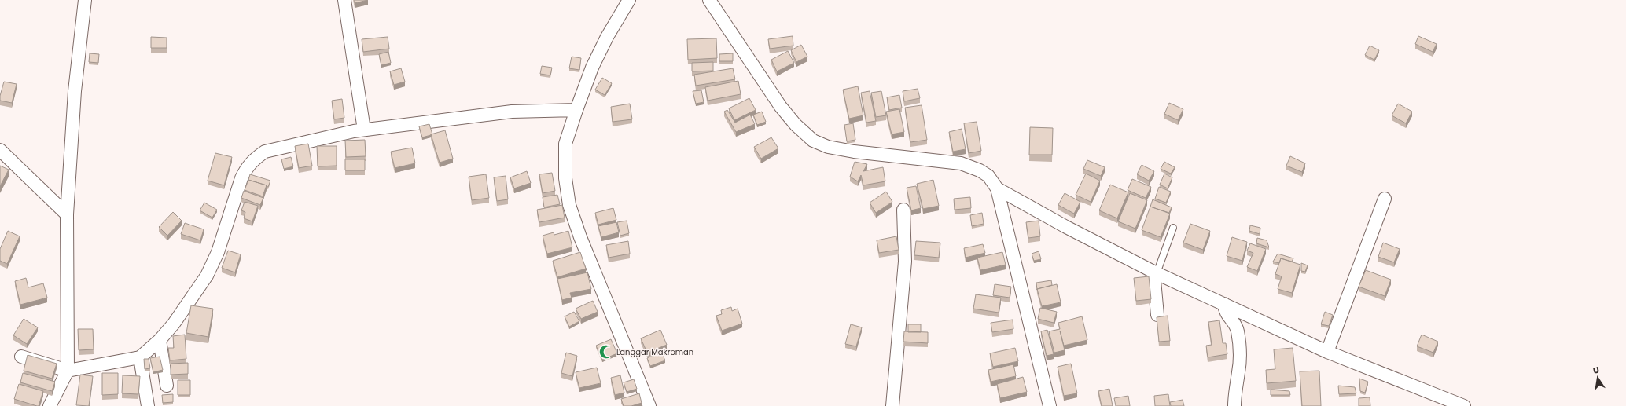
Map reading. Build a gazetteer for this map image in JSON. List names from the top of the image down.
{
  "places": {
    "mosque": ["Langgar Makroman"]
  },
  "north": "top"
}
